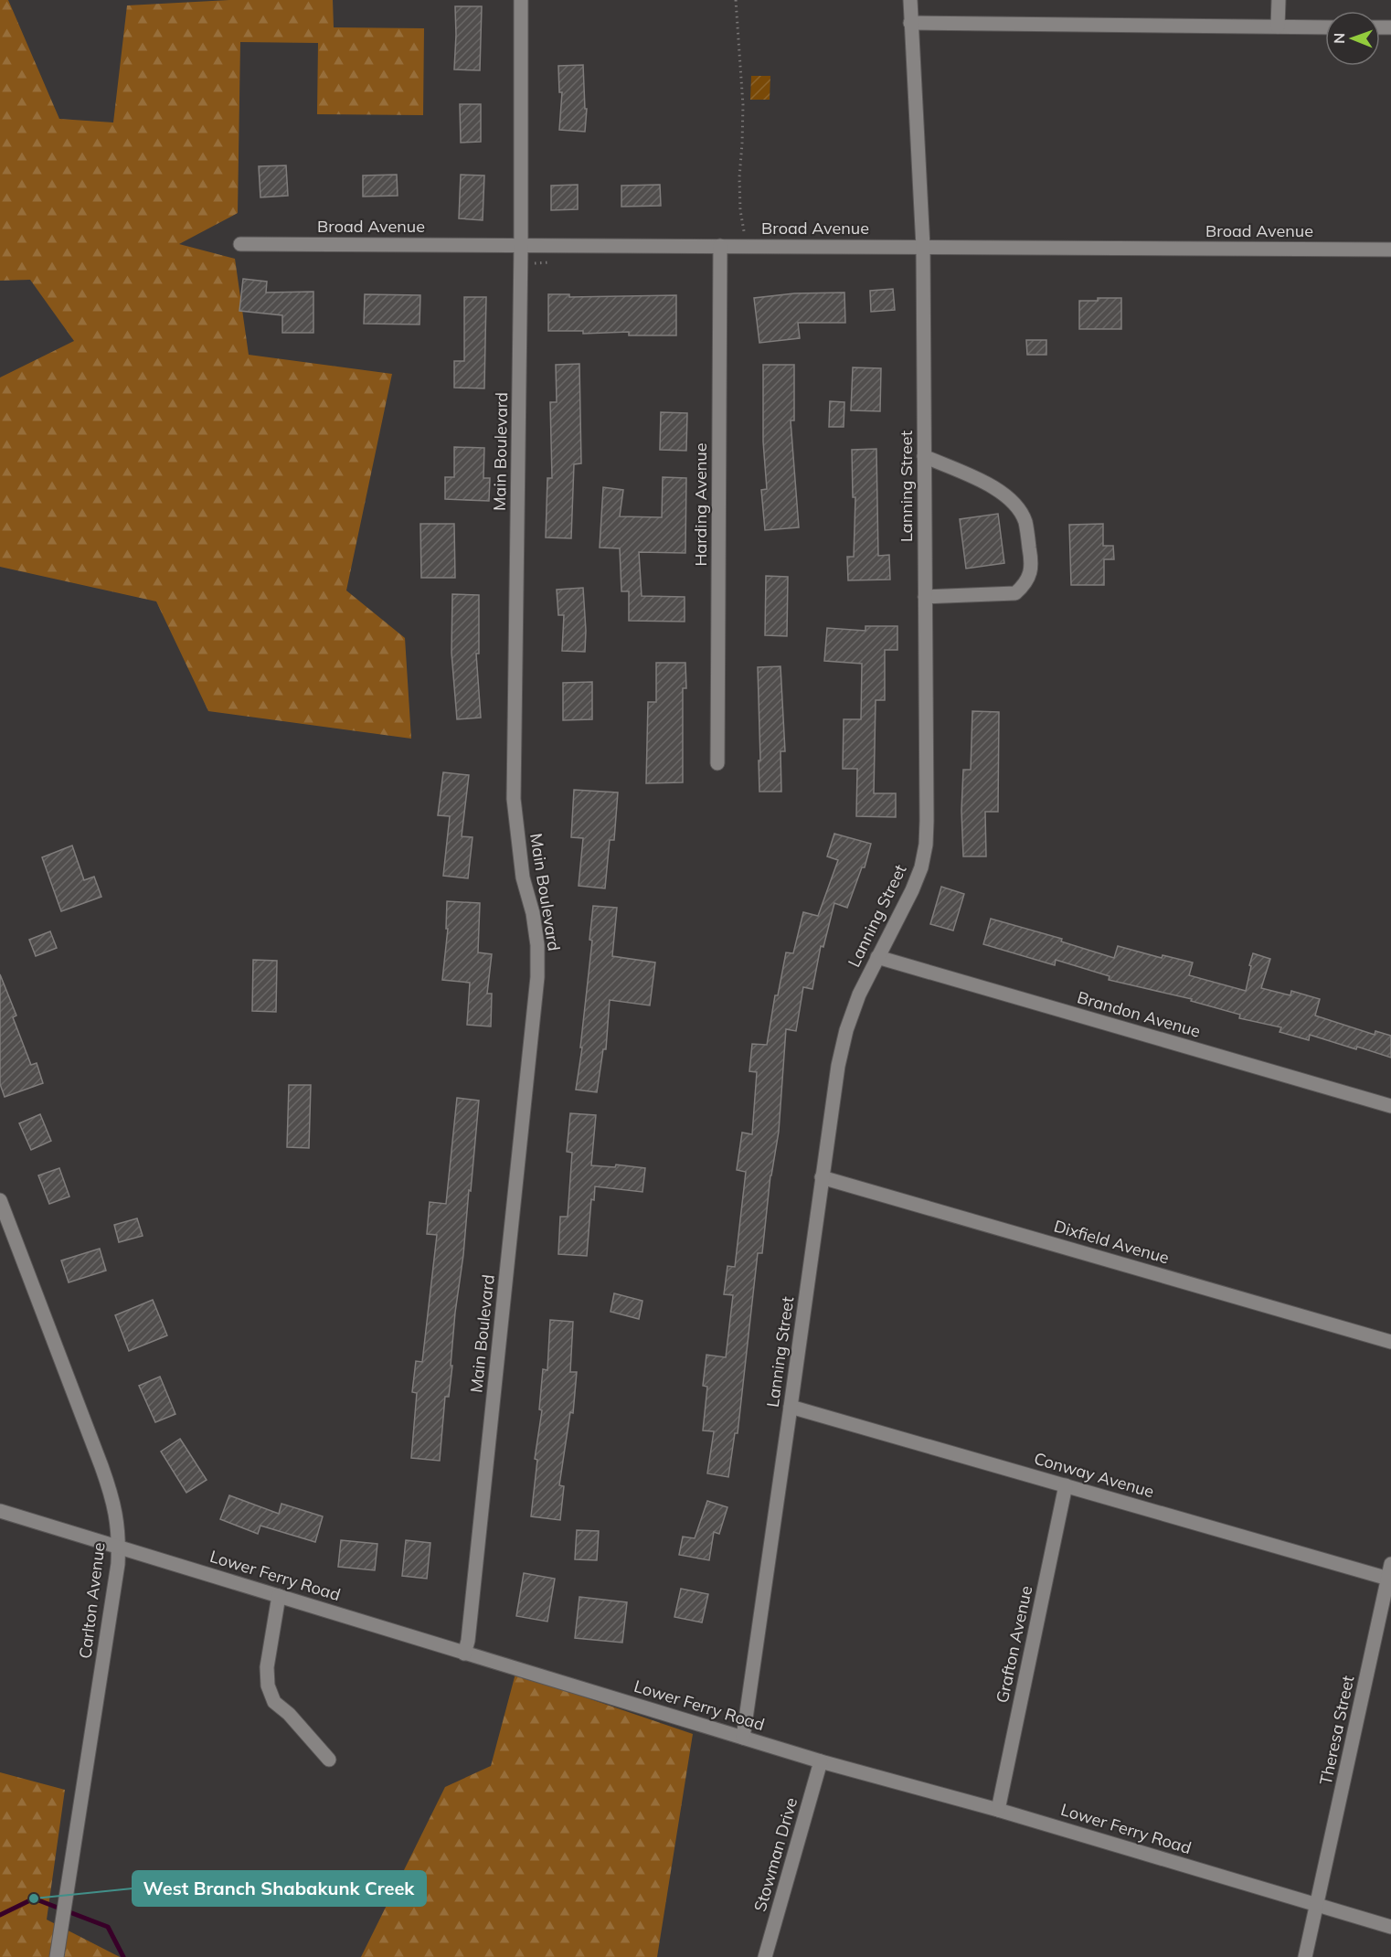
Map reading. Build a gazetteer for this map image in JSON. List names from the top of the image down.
{
  "streets": {
    "street": [
      "Broad Avenue",
      "Main Boulevard",
      "Lanning Street",
      "Harding Avenue",
      "Brandon Avenue",
      "Dixfield Avenue",
      "Conway Avenue",
      "Lower Ferry Road",
      "Carlton Avenue",
      "Grafton Avenue",
      "Theresa Street",
      "Stowman Drive"
    ]
  },
  "crossings": [
    ["Broad Avenue", "Main Boulevard"],
    ["Broad Avenue", "Lanning Street"],
    ["Broad Avenue", "Harding Avenue"],
    ["Main Boulevard", "Lower Ferry Road"],
    ["Lanning Street", "Brandon Avenue"],
    ["Lanning Street", "Dixfield Avenue"],
    ["Lanning Street", "Conway Avenue"],
    ["Lanning Street", "Lower Ferry Road"],
    ["Conway Avenue", "Grafton Avenue"],
    ["Conway Avenue", "Theresa Street"],
    ["Lower Ferry Road", "Carlton Avenue"],
    ["Lower Ferry Road", "Grafton Avenue"],
    ["Lower Ferry Road", "Theresa Street"],
    ["Lower Ferry Road", "Stowman Drive"]
  ],
  "places": ["West Branch Shabakunk Creek"],
  "north": "left"
}
